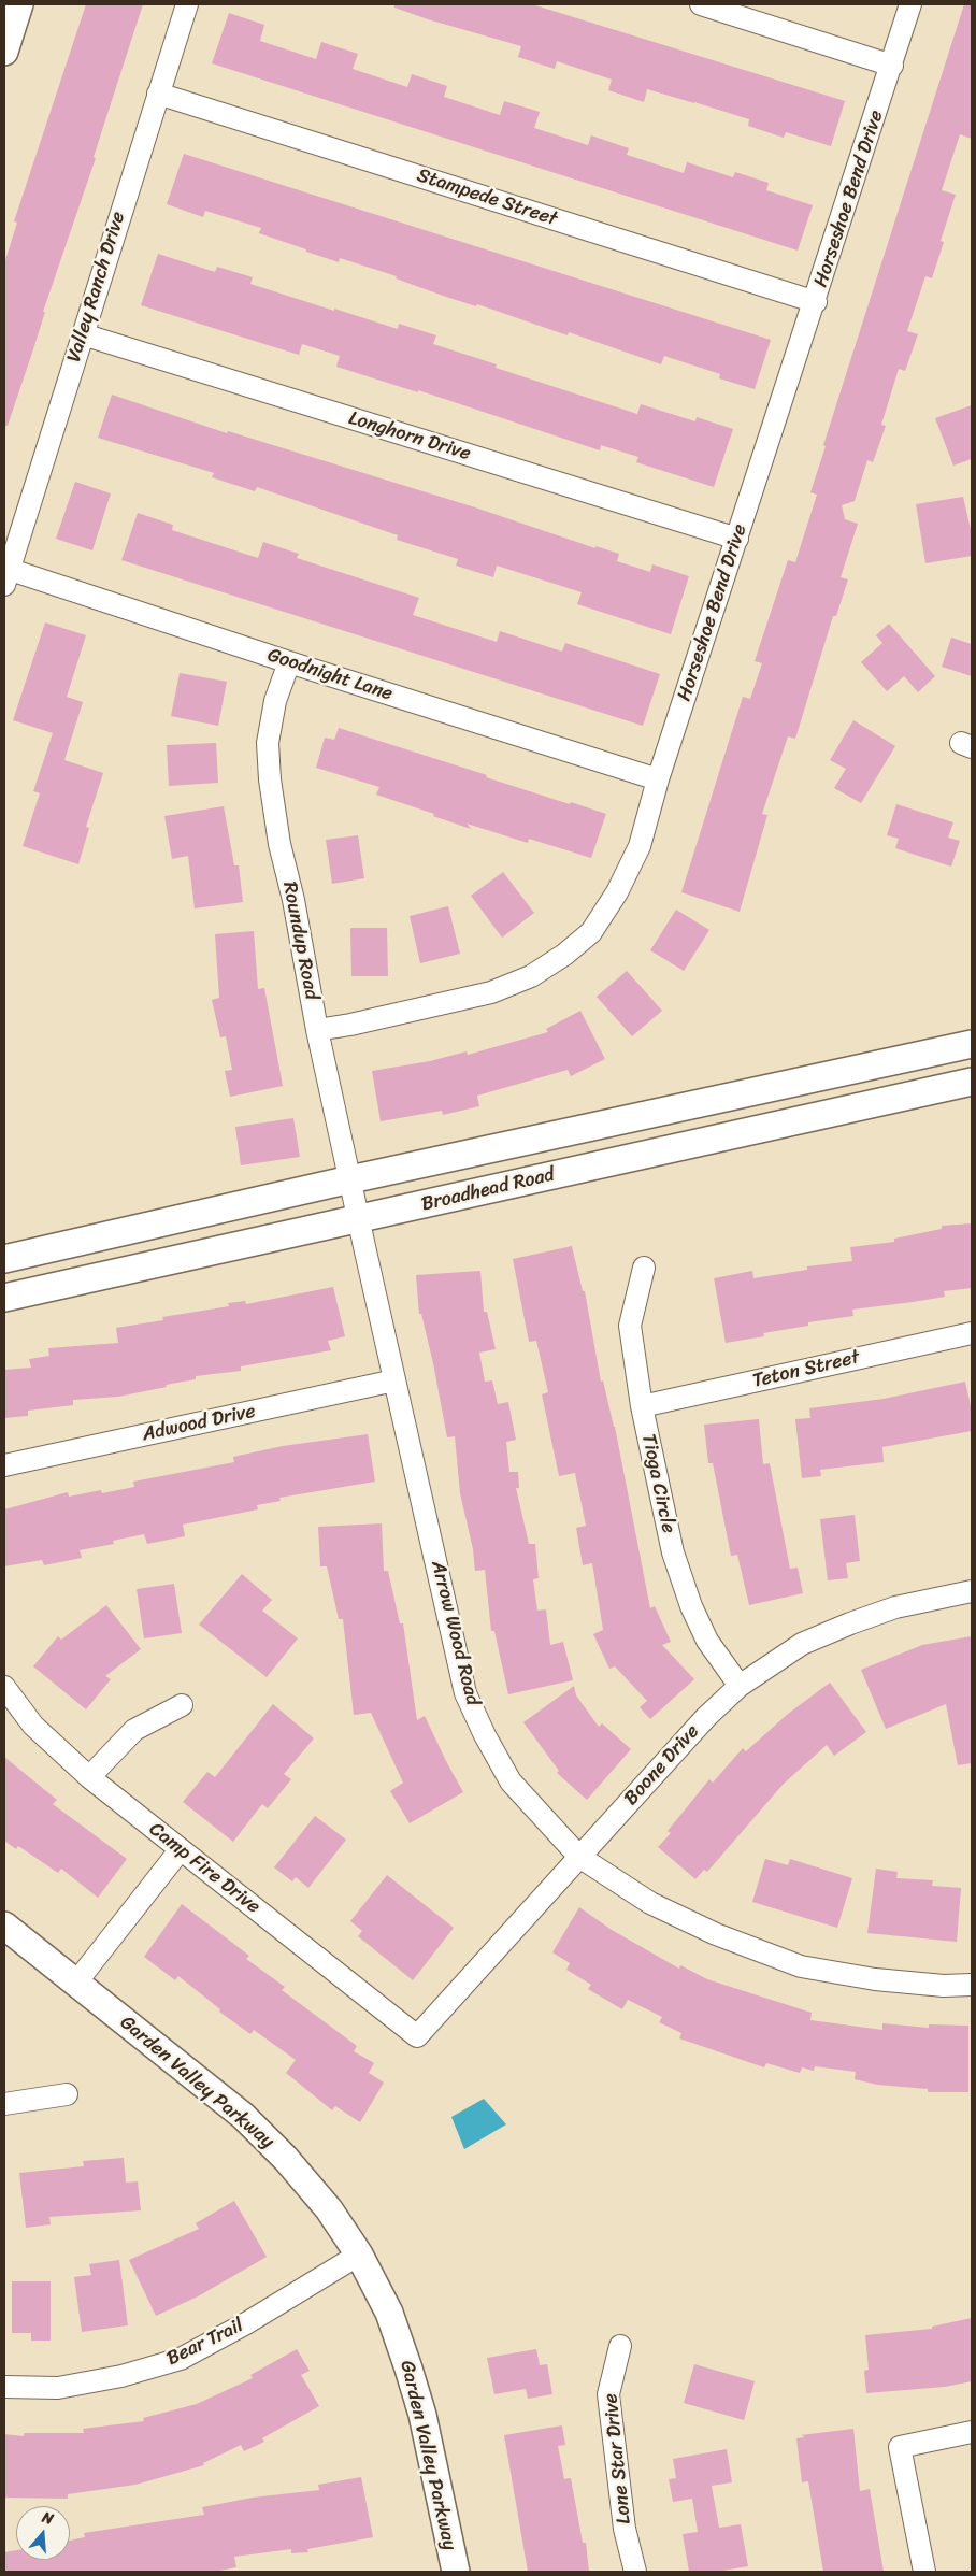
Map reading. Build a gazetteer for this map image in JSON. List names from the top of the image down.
{
  "streets": {
    "street": [
      "Stampede Street",
      "Horseshoe Bend Drive",
      "Valley Ranch Drive",
      "Longhorn Drive",
      "Goodnight Lane",
      "Roundup Road",
      "Broadhead Road",
      "Teton Street",
      "Adwood Drive",
      "Tioga Circle",
      "Arrow Wood Road",
      "Boone Drive",
      "Camp Fire Drive",
      "Garden Valley Parkway",
      "Bear Trail",
      "Lone Star Drive"
    ]
  },
  "crossings": [
    ["Stampede Street", "Horseshoe Bend Drive"],
    ["Stampede Street", "Valley Ranch Drive"],
    ["Horseshoe Bend Drive", "Longhorn Drive"],
    ["Horseshoe Bend Drive", "Goodnight Lane"],
    ["Horseshoe Bend Drive", "Roundup Road"],
    ["Valley Ranch Drive", "Longhorn Drive"],
    ["Valley Ranch Drive", "Goodnight Lane"],
    ["Goodnight Lane", "Roundup Road"],
    ["Roundup Road", "Broadhead Road"],
    ["Roundup Road", "Arrow Wood Road"],
    ["Broadhead Road", "Arrow Wood Road"],
    ["Teton Street", "Tioga Circle"],
    ["Adwood Drive", "Arrow Wood Road"],
    ["Tioga Circle", "Boone Drive"],
    ["Arrow Wood Road", "Boone Drive"],
    ["Boone Drive", "Camp Fire Drive"],
    ["Garden Valley Parkway", "Bear Trail"]
  ],
  "north": "top"
}
